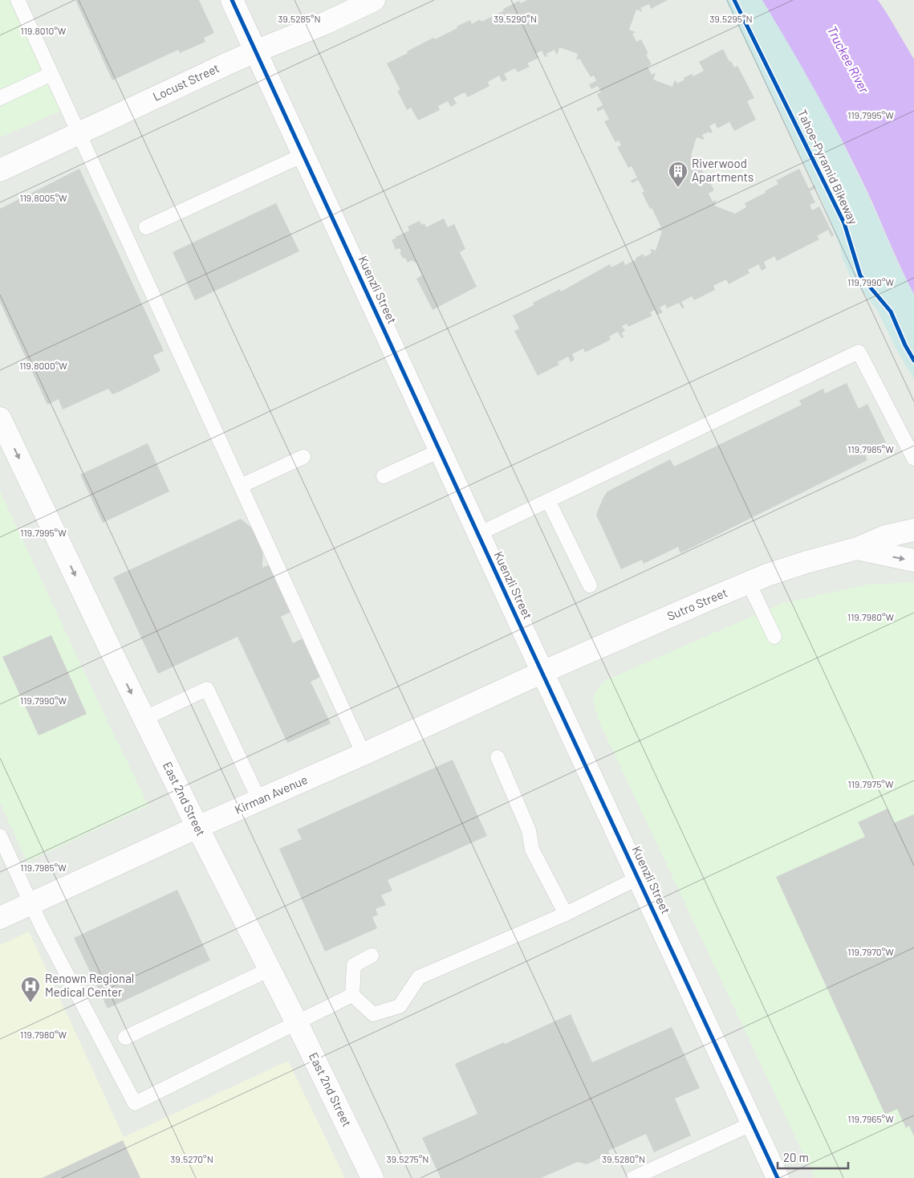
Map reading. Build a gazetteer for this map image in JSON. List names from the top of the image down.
{
  "streets": {
    "main road": [
      "Locust Street",
      "Kuenzli Street",
      "Sutro Street",
      "Kirman Avenue",
      "East 2nd Street"
    ],
    "cycle path": ["Tahoe-Pyramid Bikeway"]
  },
  "crossings": [
    ["Locust Street", "Kuenzli Street"],
    ["Kuenzli Street", "Sutro Street"],
    ["Kuenzli Street", "Kirman Avenue"],
    ["Sutro Street", "Kirman Avenue"],
    ["Kirman Avenue", "East 2nd Street"]
  ],
  "one_way": ["East 2nd Street"],
  "water": ["Truckee River"],
  "places": {
    "building": ["Riverwood Apartments"],
    "hospital": ["Renown Regional Medical Center"]
  },
  "scale_bar": "20 m",
  "coordinates": [
    "39.5285°N",
    "39.5290°N",
    "39.5295°N",
    "119.8010°W",
    "119.7995°W",
    "119.8005°W",
    "119.7990°W",
    "119.8000°W",
    "119.7985°W",
    "119.7980°W",
    "119.7975°W",
    "119.7970°W",
    "119.7965°W",
    "39.5270°N",
    "39.5275°N",
    "39.5280°N"
  ]
}
